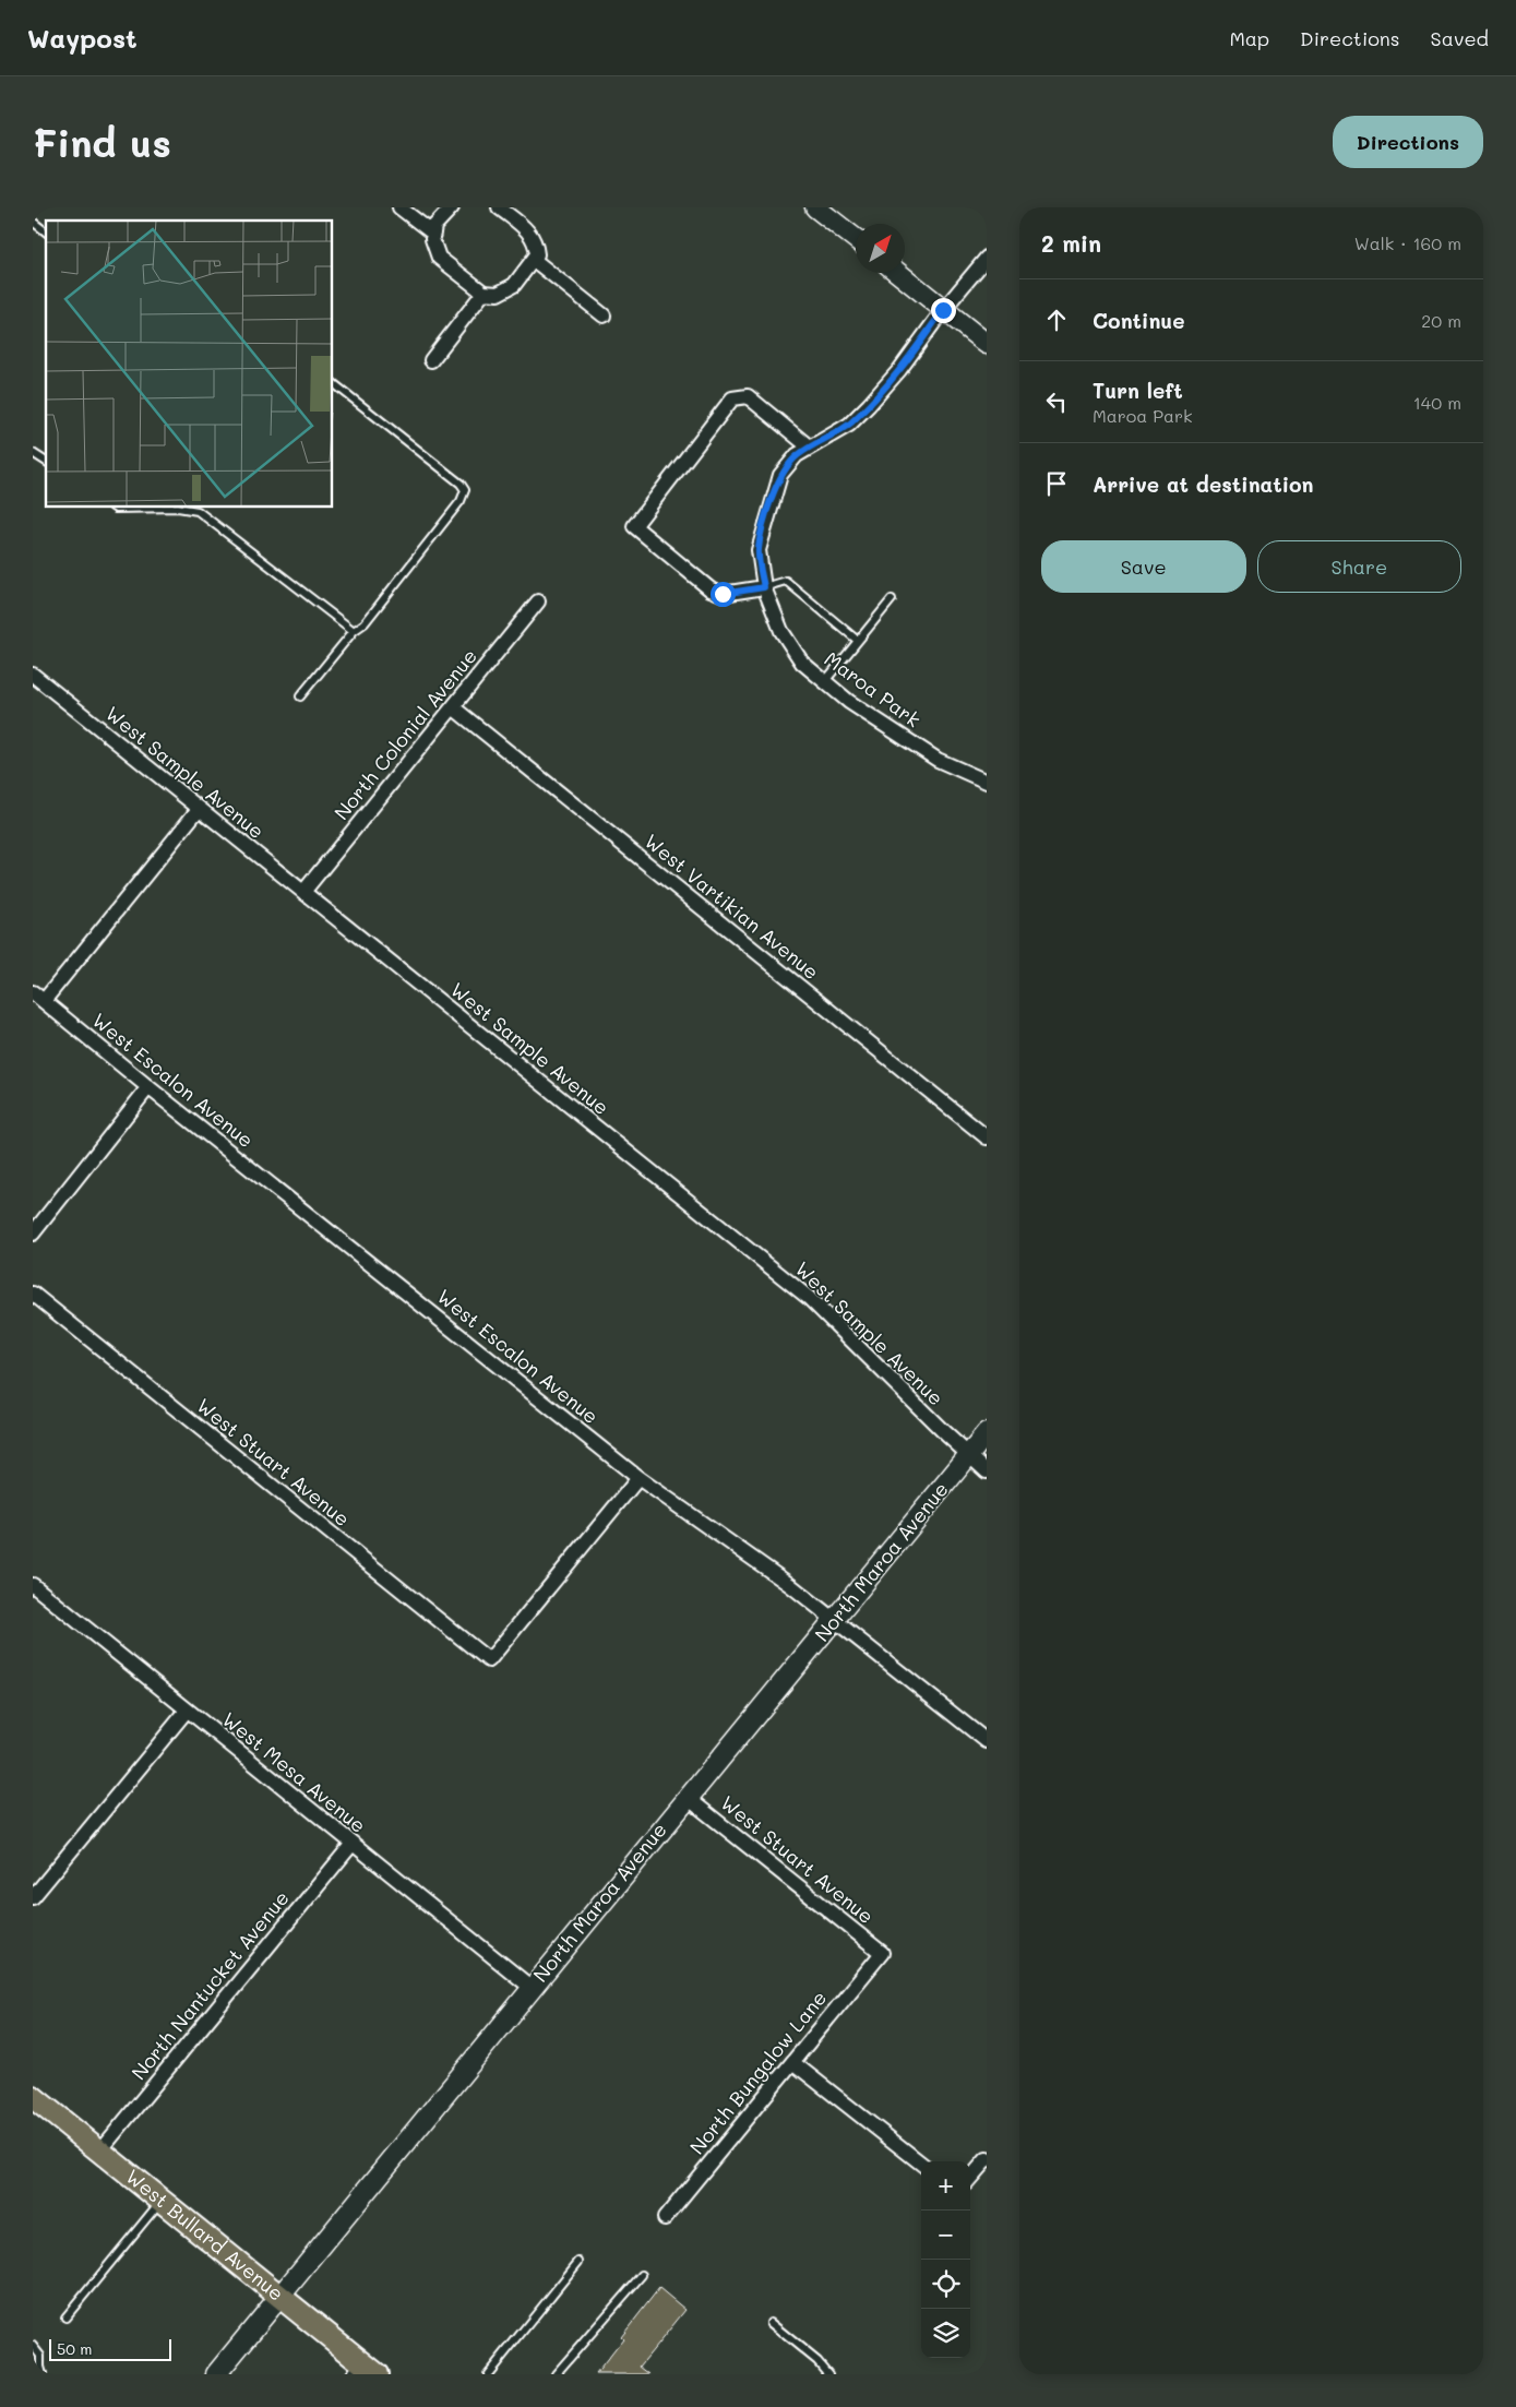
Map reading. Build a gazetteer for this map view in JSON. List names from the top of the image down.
{
  "streets": {
    "main road": ["North Maroa Avenue", "West Bullard Avenue"],
    "street": [
      "Maroa Park",
      "North Colonial Avenue",
      "West Sample Avenue",
      "West Vartikian Avenue",
      "West Escalon Avenue",
      "West Stuart Avenue",
      "West Mesa Avenue",
      "North Nantucket Avenue",
      "North Bungalow Lane"
    ]
  },
  "crossings": [
    ["North Colonial Avenue", "West Sample Avenue"],
    ["North Colonial Avenue", "West Vartikian Avenue"],
    ["West Sample Avenue", "North Maroa Avenue"],
    ["West Escalon Avenue", "West Stuart Avenue"],
    ["West Escalon Avenue", "North Maroa Avenue"],
    ["West Stuart Avenue", "North Maroa Avenue"],
    ["West Stuart Avenue", "North Bungalow Lane"],
    ["North Maroa Avenue", "West Mesa Avenue"],
    ["North Maroa Avenue", "West Bullard Avenue"],
    ["West Mesa Avenue", "North Nantucket Avenue"],
    ["North Nantucket Avenue", "West Bullard Avenue"]
  ],
  "scale_bar": "50 m",
  "north": "top right",
  "page": {
    "header": "Waypost",
    "nav": ["Map", "Directions", "Saved"],
    "buttons": [
      "Directions",
      ["Save", "Share"]
    ],
    "title": "Find us",
    "heading": ["2 min", "Walk · 160 m"],
    "list": [
      ["Continue", "20 m"],
      ["Turn left", "Maroa Park", "140 m"],
      "Arrive at destination"
    ],
    "map_buttons": ["+", "−"],
    "scale": "50 m"
  }
}
